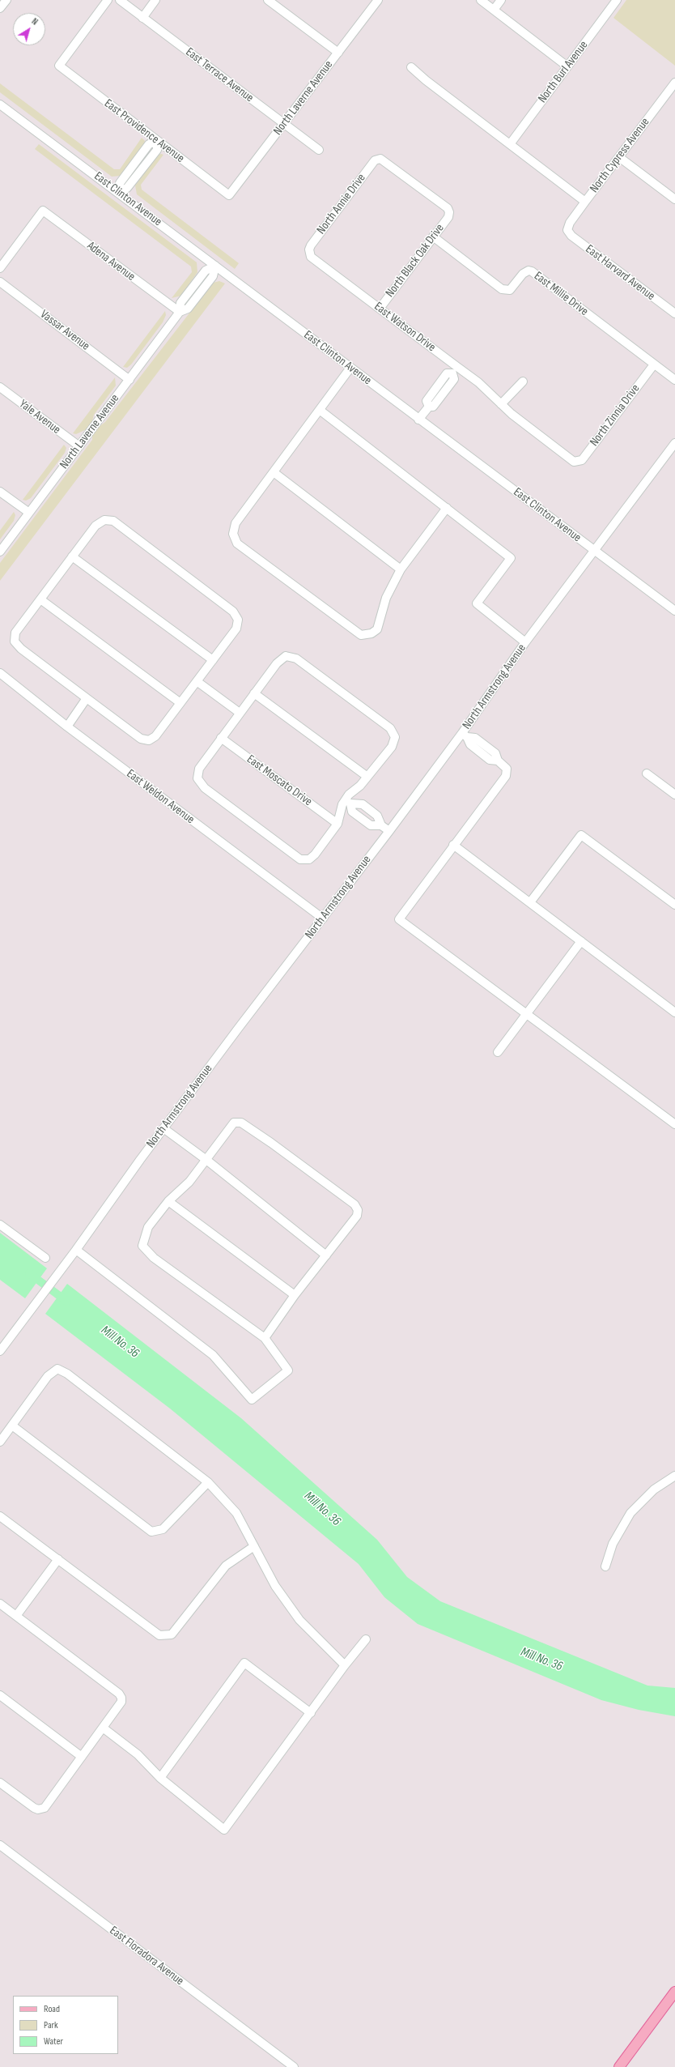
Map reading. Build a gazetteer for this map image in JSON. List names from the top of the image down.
{
  "streets": {
    "street": [
      "North Burl Avenue",
      "East Terrace Avenue",
      "North Laverne Avenue",
      "East Providence Avenue",
      "North Cypress Avenue",
      "East Clinton Avenue",
      "North Annie Drive",
      "North Black Oak Drive",
      "Adena Avenue",
      "East Harvard Avenue",
      "East Millie Drive",
      "East Watson Drive",
      "Vassar Avenue",
      "North Zinnia Drive",
      "Yale Avenue",
      "North Armstrong Avenue",
      "East Moscato Drive",
      "East Weldon Avenue",
      "East Floradora Avenue"
    ]
  },
  "crossings": [
    ["East Terrace Avenue", "North Laverne Avenue"],
    ["North Laverne Avenue", "East Providence Avenue"],
    ["North Laverne Avenue", "East Clinton Avenue"],
    ["North Laverne Avenue", "Adena Avenue"],
    ["North Laverne Avenue", "Vassar Avenue"],
    ["North Laverne Avenue", "Yale Avenue"],
    ["North Cypress Avenue", "East Harvard Avenue"],
    ["East Clinton Avenue", "North Armstrong Avenue"],
    ["North Annie Drive", "North Black Oak Drive"],
    ["North Annie Drive", "East Watson Drive"],
    ["North Black Oak Drive", "East Millie Drive"],
    ["North Black Oak Drive", "East Watson Drive"],
    ["East Millie Drive", "North Zinnia Drive"],
    ["East Watson Drive", "North Zinnia Drive"],
    ["North Armstrong Avenue", "East Weldon Avenue"]
  ],
  "water": ["Mill No. 36"],
  "legend": ["Road", "Park", "Water"],
  "north": "top right"
}
